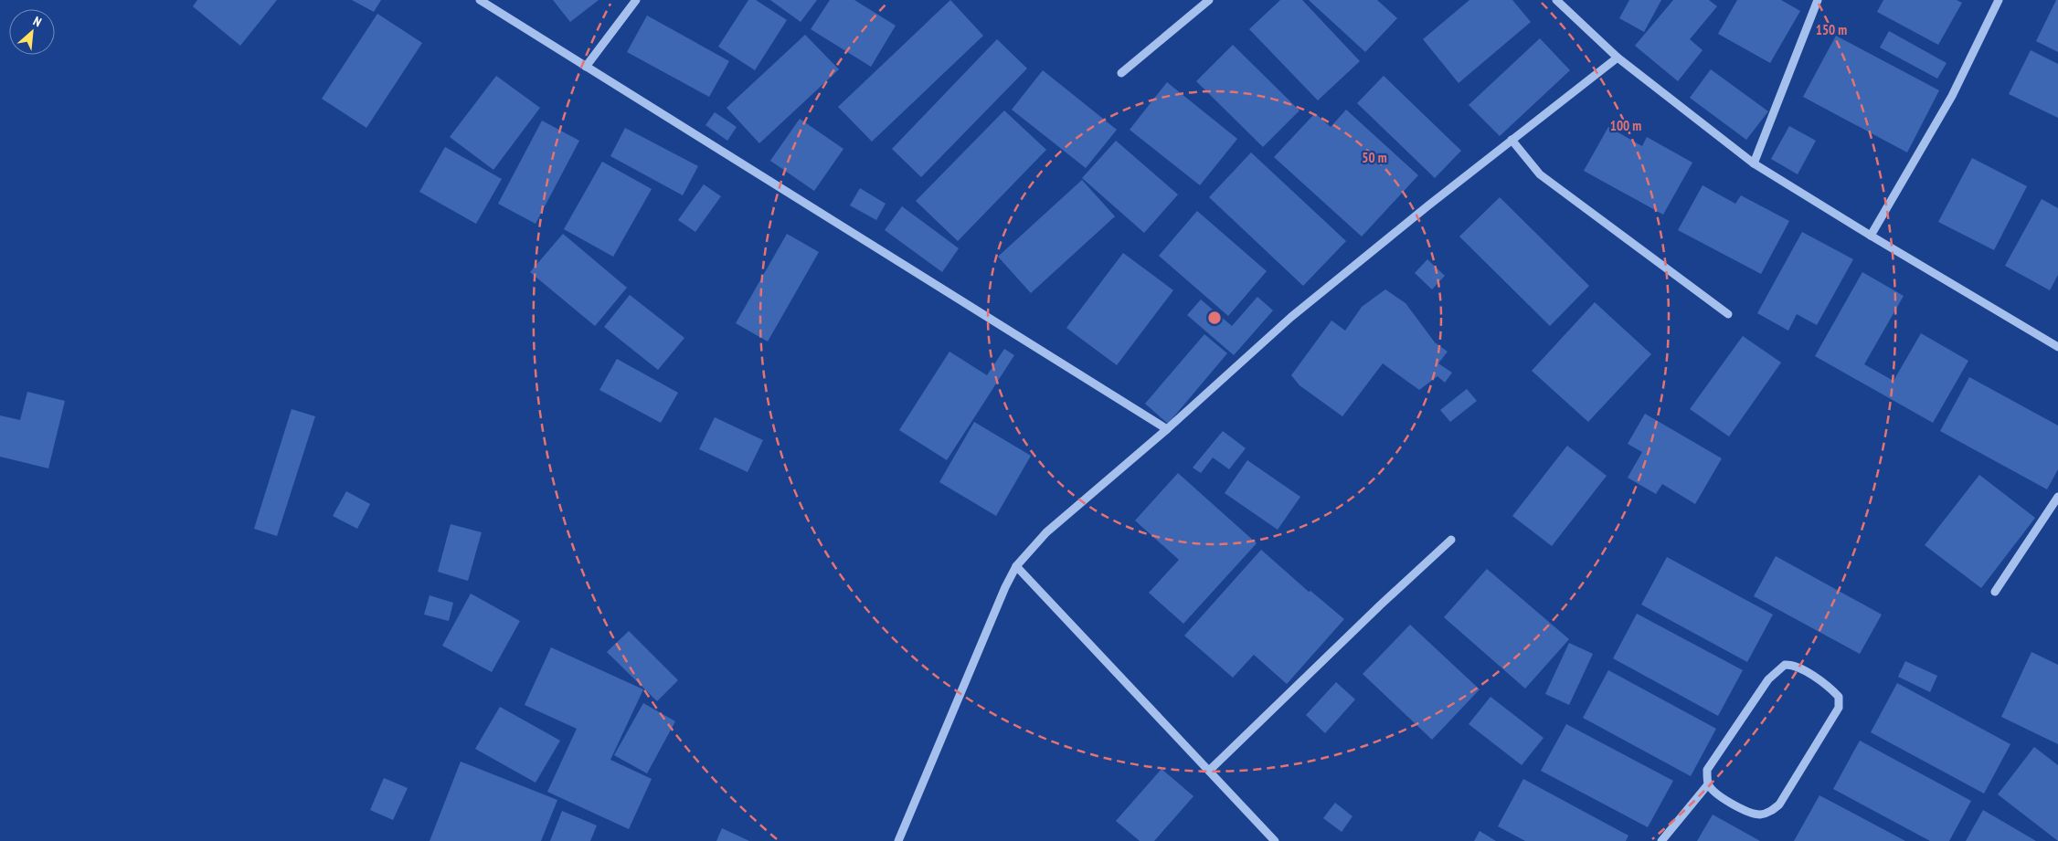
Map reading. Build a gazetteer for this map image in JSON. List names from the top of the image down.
{
  "north": "top right",
  "rings": ["150 m", "100 m", "50 m"]
}
